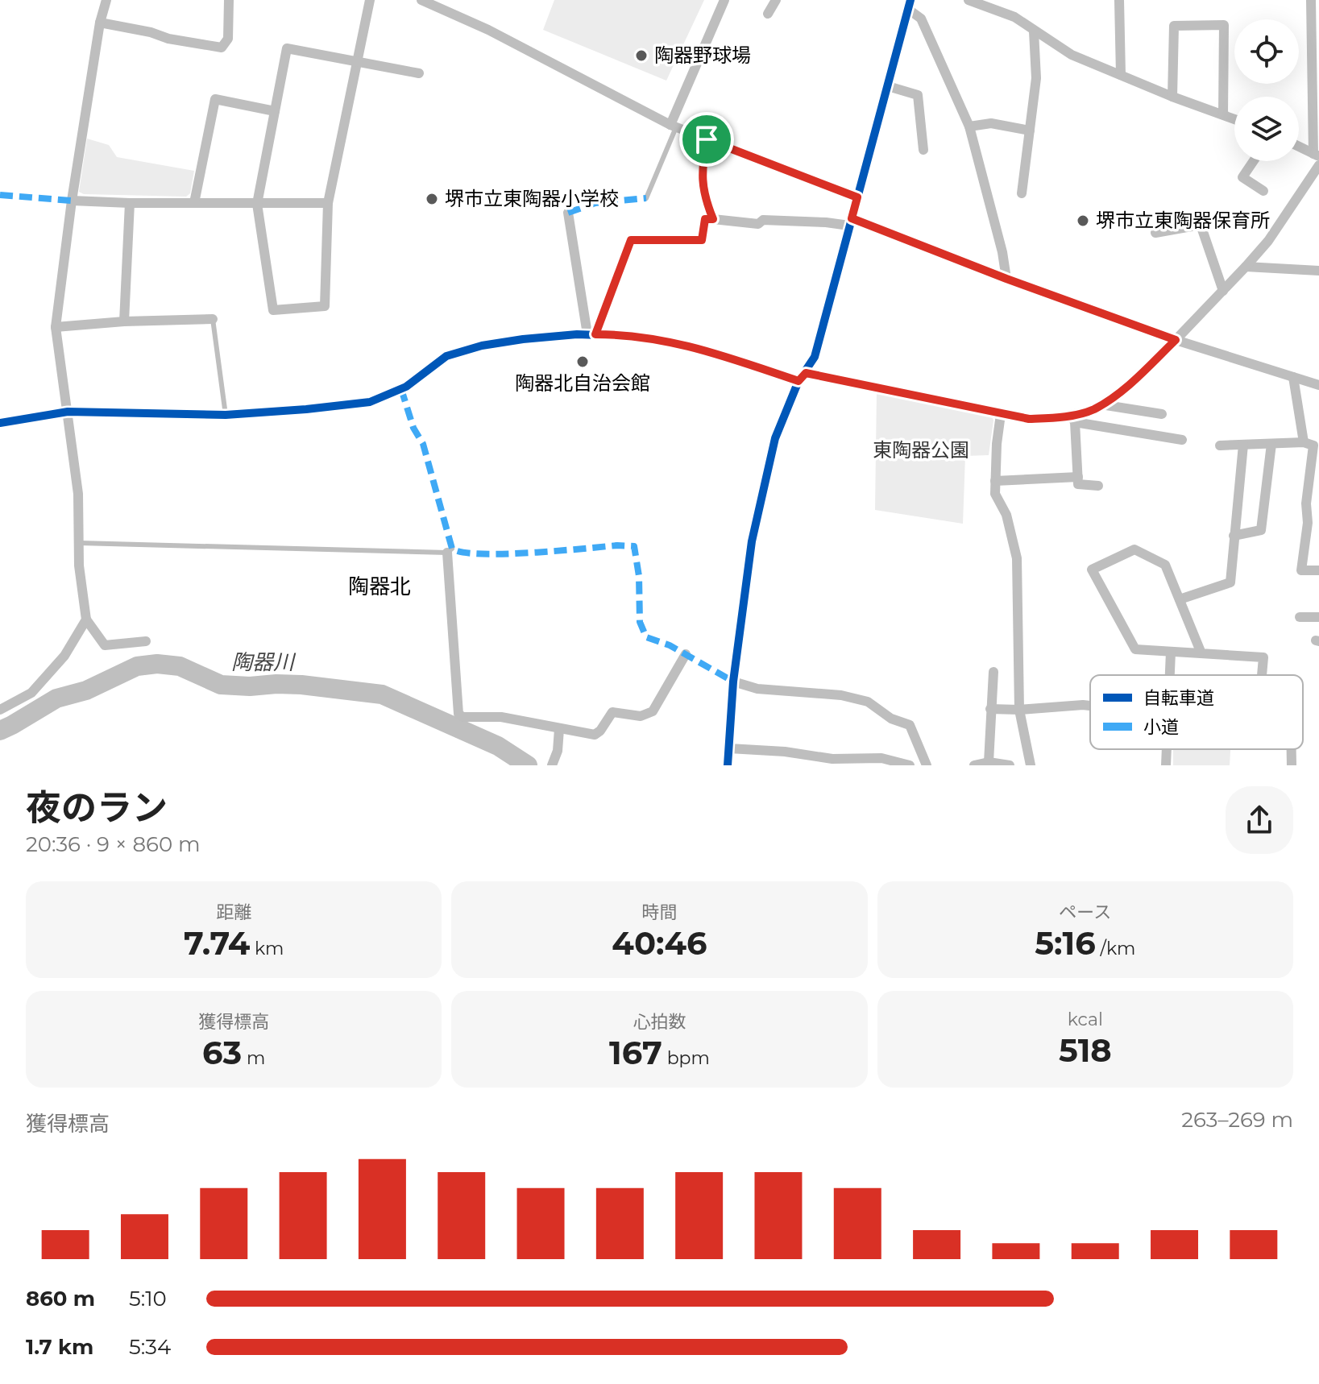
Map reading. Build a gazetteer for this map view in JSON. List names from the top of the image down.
{
  "districts": ["陶器北"],
  "water": ["陶器川"],
  "parks": ["東陶器公園"],
  "places": [
    "陶器野球場",
    "堺市立東陶器小学校",
    "堺市立東陶器保育所",
    "陶器北自治会館"
  ],
  "legend": ["自転車道", "小道"],
  "page": {
    "heading": ["夜のラン", "20:36 · 9 × 860 m"],
    "stats": [
      ["距離", "7.74 km"],
      ["時間", "40:46"],
      ["ペース", "5:16 /km"],
      ["獲得標高", "63 m"],
      ["心拍数", "167 bpm"],
      ["kcal", "518"]
    ],
    "chart": ["獲得標高", "263–269 m"],
    "list": [
      {
        "name": "860 m",
        "note": "5:10"
      },
      {
        "name": "1.7 km",
        "note": "5:34"
      }
    ]
  }
}
